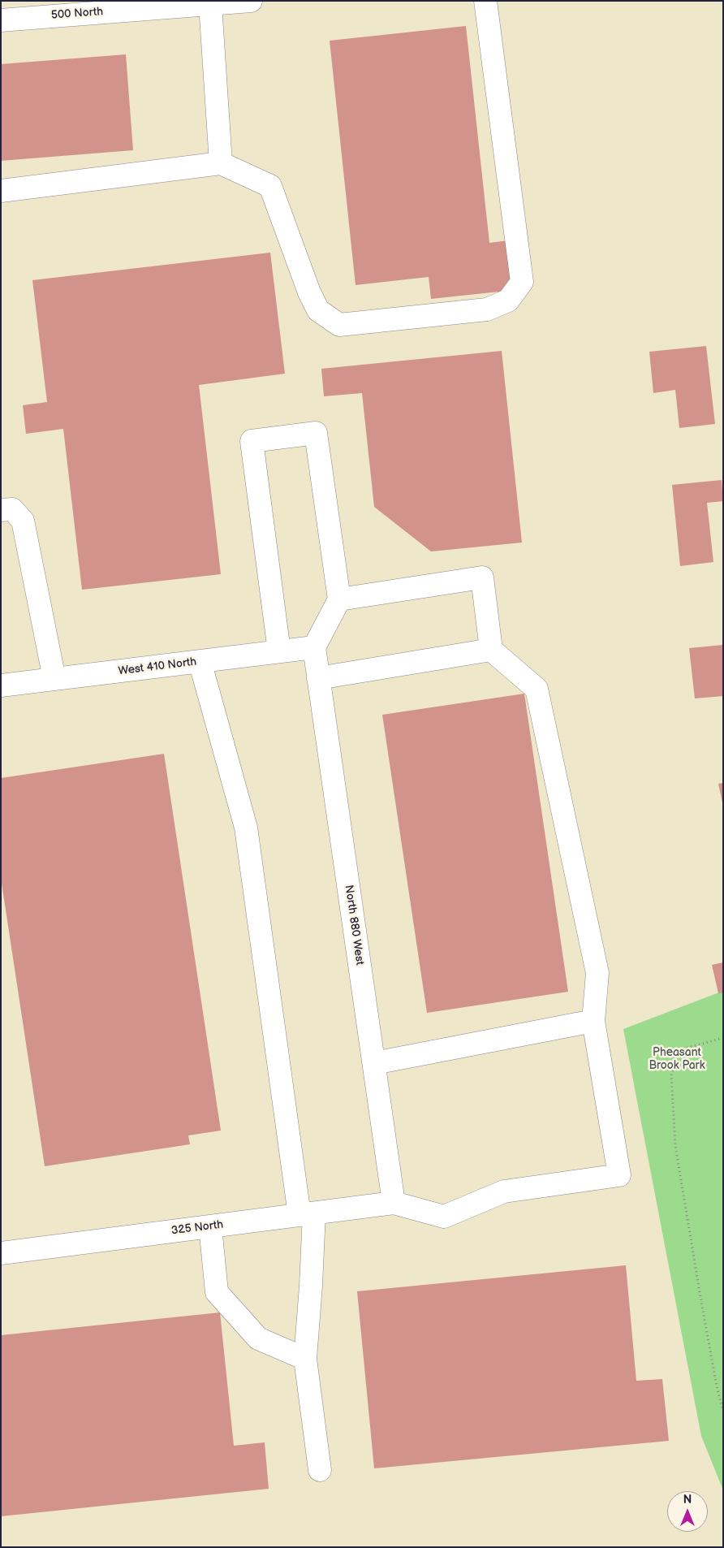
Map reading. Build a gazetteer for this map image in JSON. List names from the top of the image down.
{
  "streets": {
    "street": [
      "500 North",
      "West 410 North",
      "North 880 West",
      "325 North"
    ]
  },
  "crossings": [
    ["West 410 North", "North 880 West"],
    ["North 880 West", "325 North"]
  ],
  "parks": ["Pheasant Brook Park"],
  "north": "top"
}
